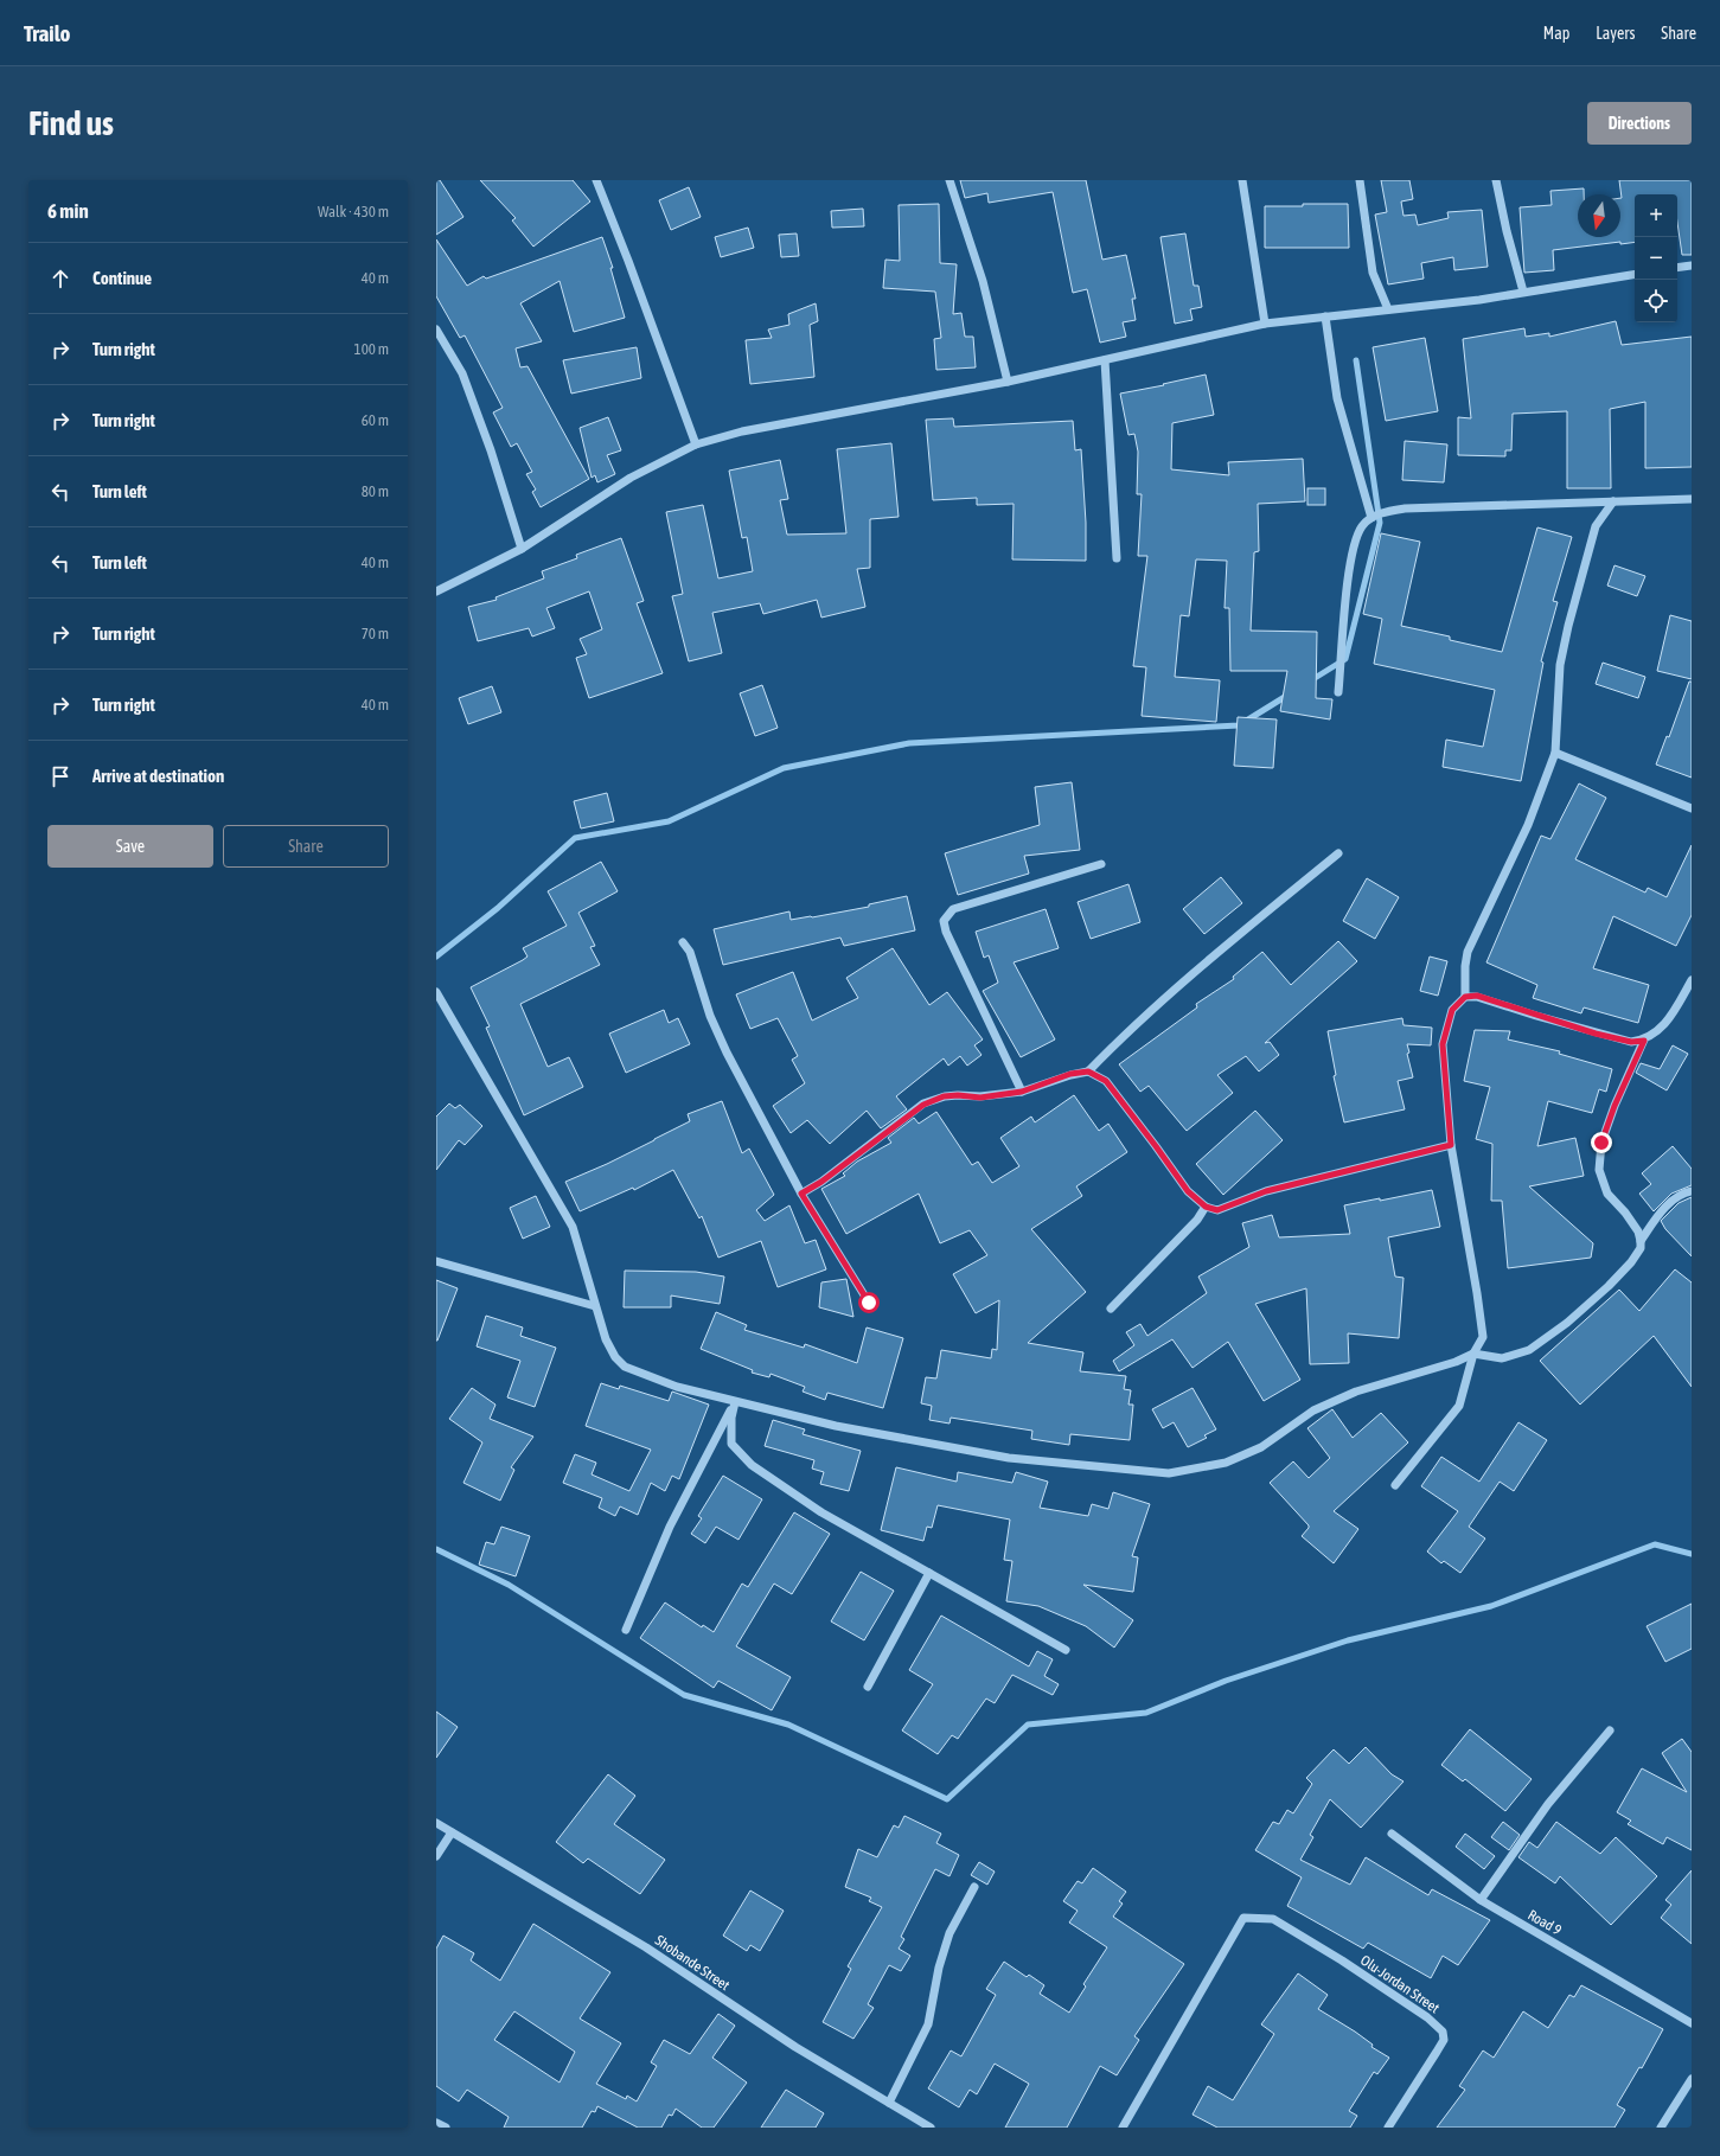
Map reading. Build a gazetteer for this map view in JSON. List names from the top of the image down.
{
  "streets": {
    "street": ["Road 9", "Shobande Street", "Olu-Jordan Street"]
  },
  "north": "bottom",
  "page": {
    "header": "Trailo",
    "nav": ["Map", "Layers", "Share"],
    "buttons": [
      "Directions",
      ["Save", "Share"]
    ],
    "title": "Find us",
    "heading": ["6 min", "Walk · 430 m"],
    "map_buttons": ["+", "−"],
    "list": [
      ["Continue", "40 m"],
      ["Turn right", "100 m"],
      ["Turn right", "60 m"],
      ["Turn left", "80 m"],
      ["Turn left", "40 m"],
      ["Turn right", "70 m"],
      ["Turn right", "40 m"],
      "Arrive at destination"
    ]
  }
}
